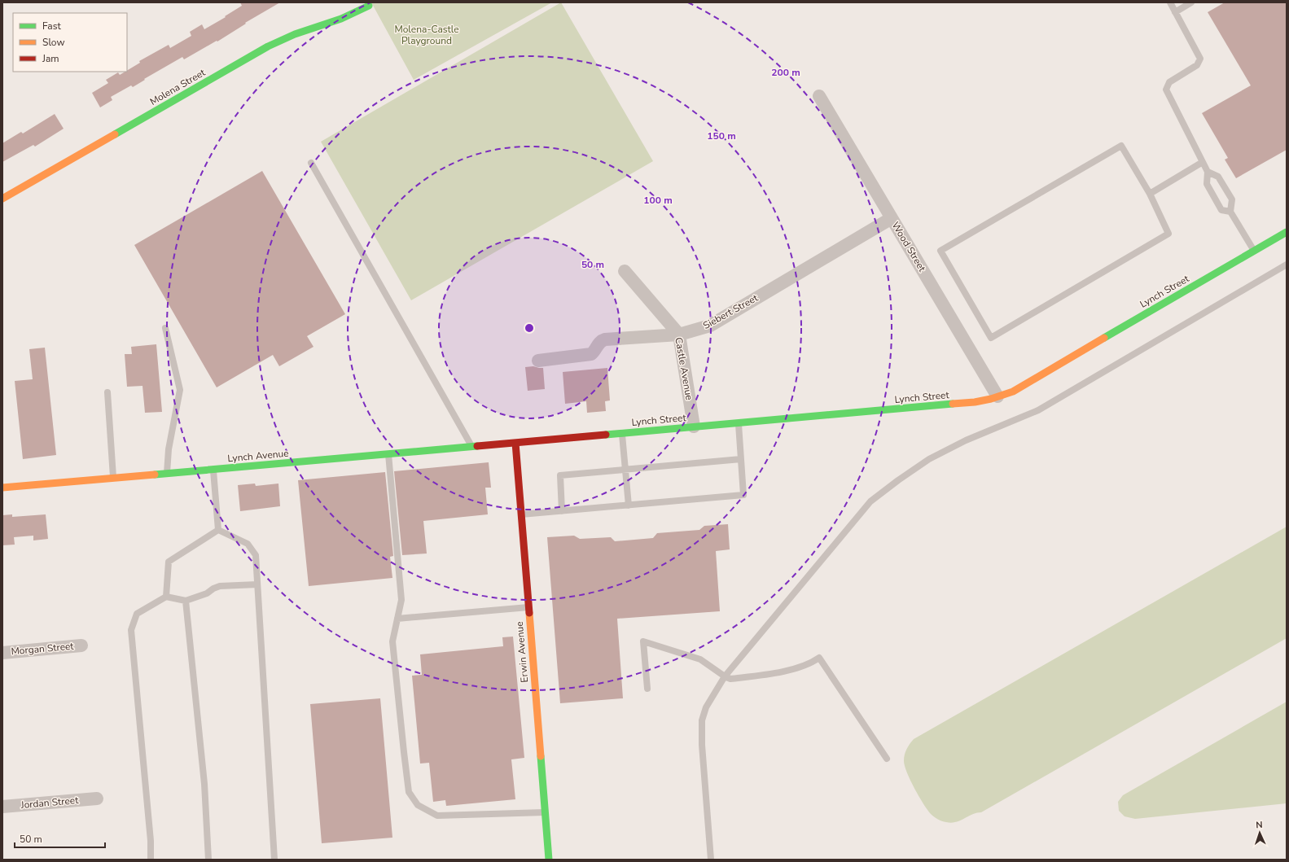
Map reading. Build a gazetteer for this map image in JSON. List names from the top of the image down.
{
  "streets": {
    "street": [
      "Molena Street",
      "Wood Street",
      "Lynch Street",
      "Siebert Street",
      "Castle Avenue",
      "Lynch Avenue",
      "Morgan Street",
      "Erwin Avenue",
      "Jordan Street"
    ]
  },
  "crossings": [
    ["Wood Street", "Lynch Street"],
    ["Wood Street", "Siebert Street"],
    ["Lynch Street", "Castle Avenue"],
    ["Lynch Street", "Lynch Avenue"],
    ["Lynch Street", "Erwin Avenue"],
    ["Siebert Street", "Castle Avenue"],
    ["Lynch Avenue", "Erwin Avenue"]
  ],
  "parks": ["Molena-Castle Playground"],
  "legend": ["Fast", "Slow", "Jam"],
  "scale_bar": "50 m",
  "north": "top",
  "rings": [
    "200 m",
    "150 m",
    "100 m",
    "50 m"
  ]
}
